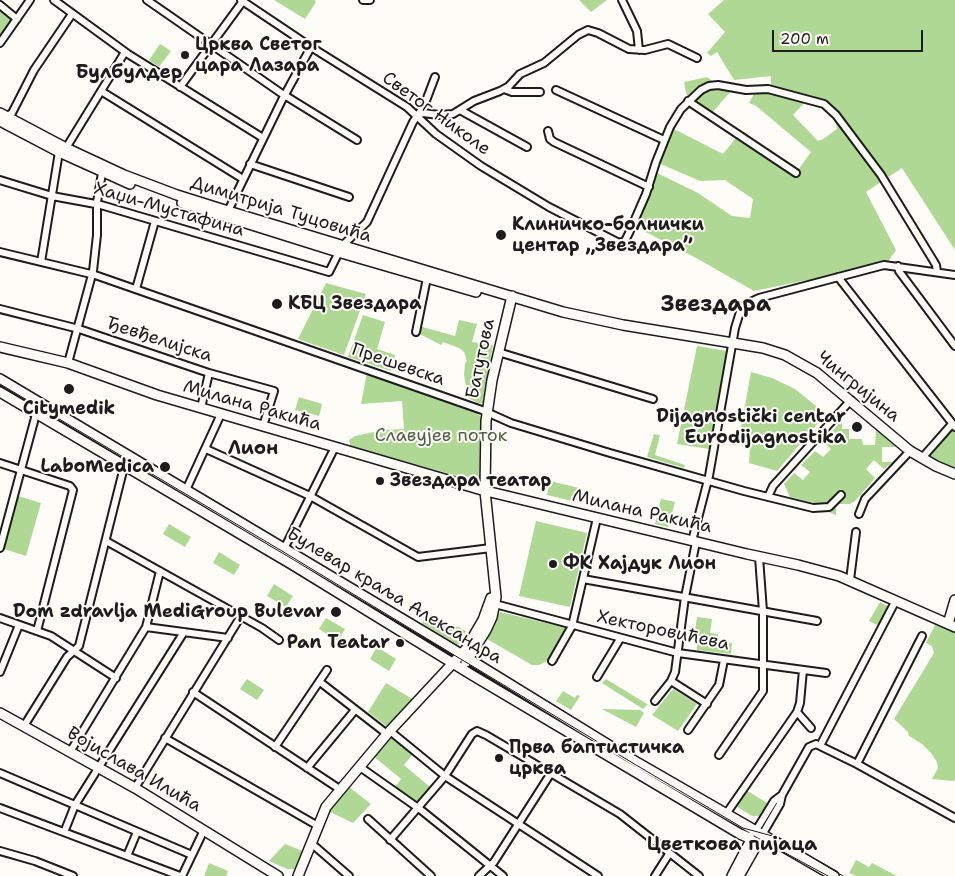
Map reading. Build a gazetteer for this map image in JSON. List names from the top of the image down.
{
  "streets": {
    "main road": [
      "Димитрија Туцовића",
      "Батутова",
      "Чингријина",
      "Милана Ракића",
      "Булевар краља Александра",
      "Војислава Илића"
    ],
    "street": [
      "Светог Николе",
      "Хаџи-Мустафина",
      "Ђевђелијска",
      "Прешевска",
      "Хекторовићева"
    ]
  },
  "crossings": [
    ["Хаџи-Мустафина", "Димитрија Туцовића"],
    ["Димитрија Туцовића", "Батутова"],
    ["Димитрија Туцовића", "Чингријина"],
    ["Ђевђелијска", "Милана Ракића"],
    ["Батутова", "Прешевска"],
    ["Батутова", "Милана Ракића"],
    ["Батутова", "Булевар краља Александра"],
    ["Батутова", "Хекторовићева"]
  ],
  "districts": [
    "Булбулдер",
    "Звездара",
    "Лион",
    "Цветкова пијаца"
  ],
  "parks": ["Славујев поток"],
  "places": [
    "Црква Светог цара Лазара",
    "Клиничко-болнички центар „Звездара”",
    "КБЦ Звездара",
    "Citymedik",
    "Dijagnostički centar Eurodijagnostika",
    "LaboMedica",
    "Звездара театар",
    "ФК Хајдук Лион",
    "Dom zdravlja MediGroup Bulevar",
    "Pan Teatar",
    "Прва баптистичка црква"
  ],
  "scale_bar": "200 m"
}
